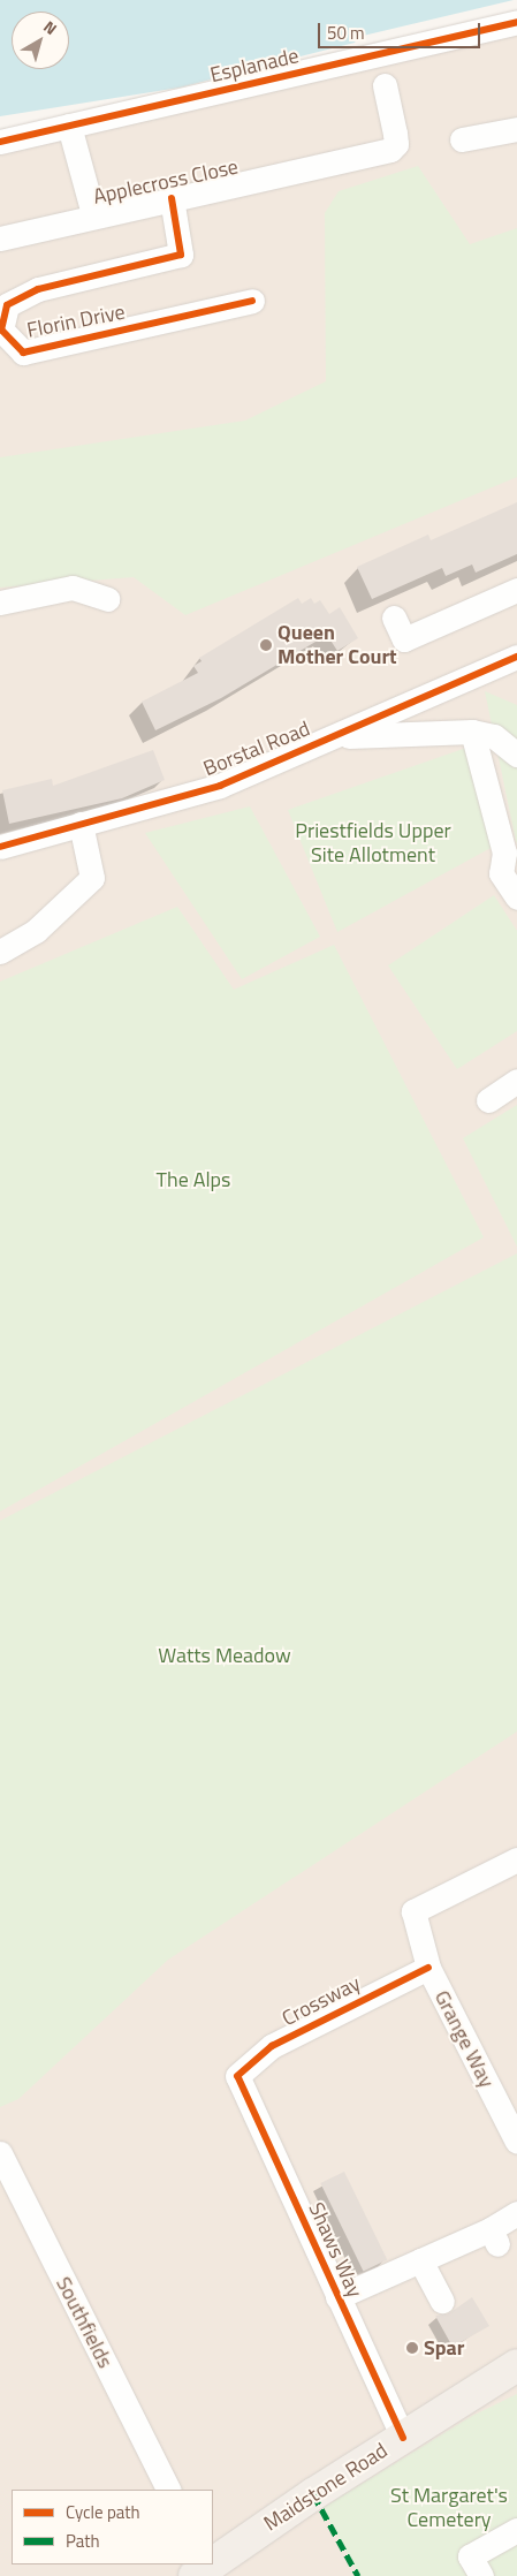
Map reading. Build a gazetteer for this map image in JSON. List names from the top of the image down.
{
  "streets": {
    "main road": ["Maidstone Road"],
    "street": [
      "Esplanade",
      "Applecross Close",
      "Florin Drive",
      "Borstal Road",
      "Crossway",
      "Grange Way",
      "Shaws Way",
      "Southfields"
    ]
  },
  "crossings": [
    ["Esplanade", "Applecross Close"],
    ["Applecross Close", "Florin Drive"],
    ["Crossway", "Grange Way"],
    ["Crossway", "Shaws Way"],
    ["Shaws Way", "Maidstone Road"]
  ],
  "parks": [
    "Priestfields Upper Site Allotment",
    "The Alps",
    "Watts Meadow",
    "St Margaret's Cemetery"
  ],
  "places": ["Queen Mother Court", "Spar"],
  "legend": ["Cycle path", "Path"],
  "scale_bar": "50 m",
  "north": "top right"
}
